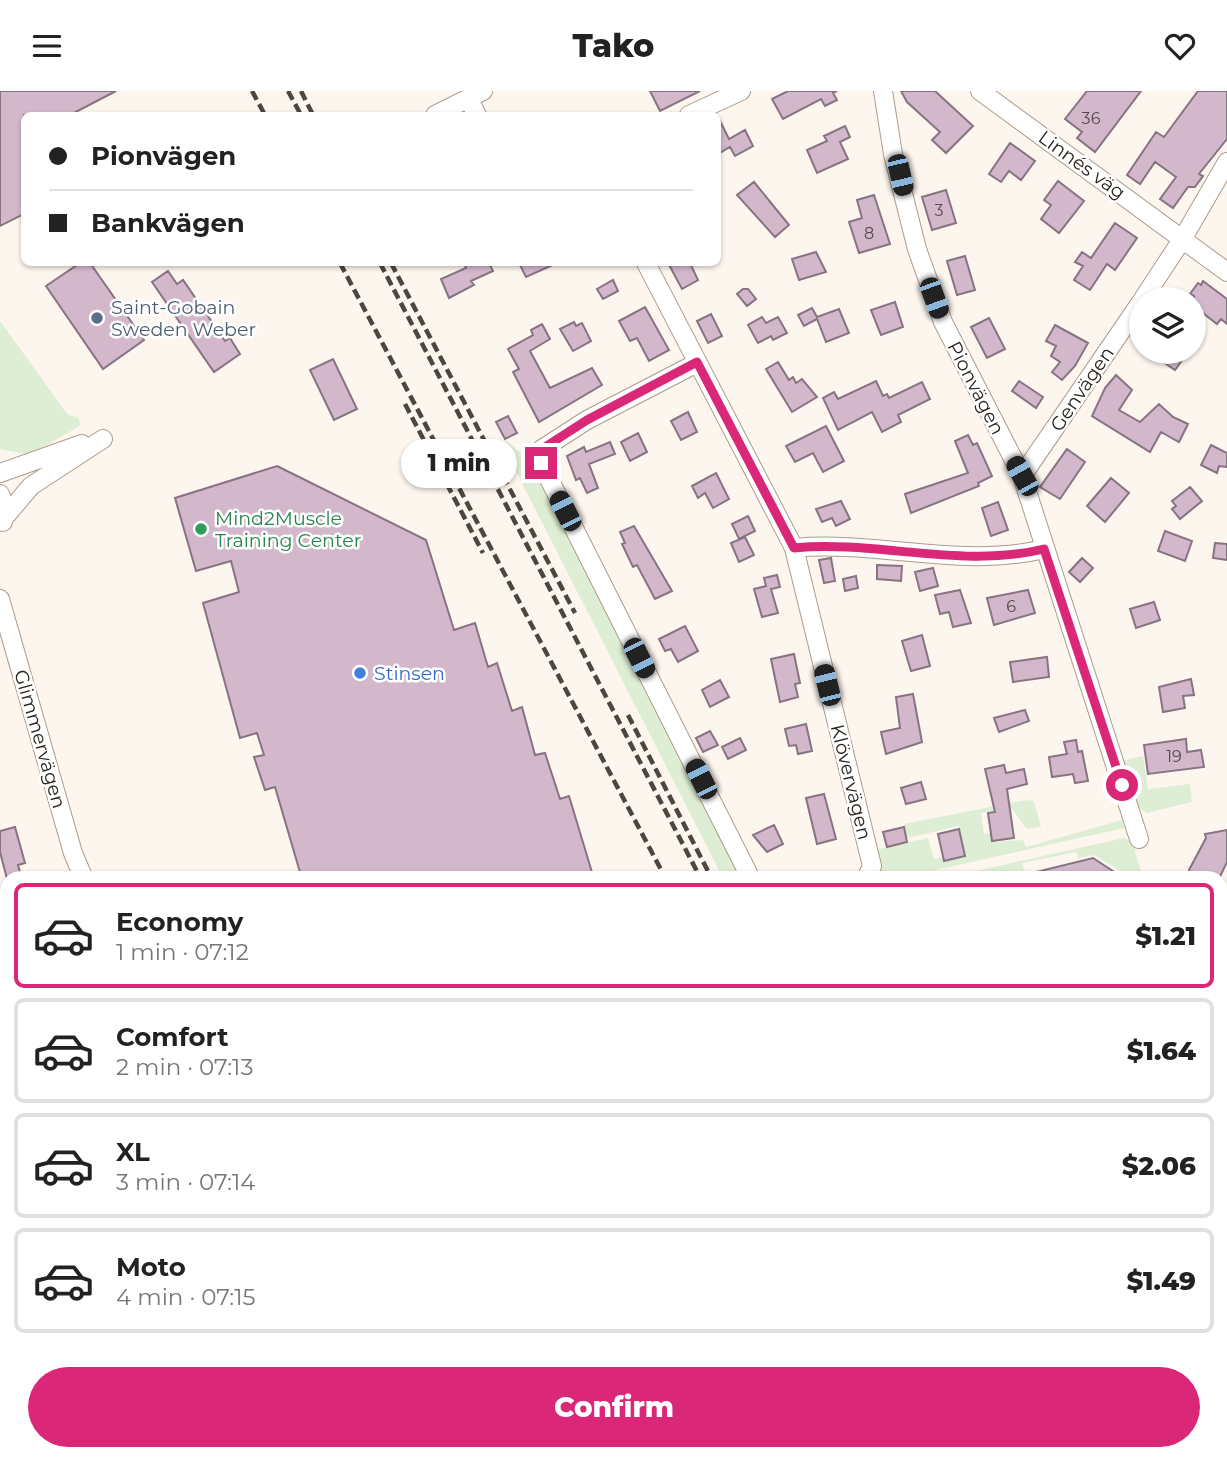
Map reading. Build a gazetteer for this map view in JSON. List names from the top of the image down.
{
  "streets": {
    "street": [
      "Linnés väg",
      "Pionvägen",
      "Genvägen",
      "Glimmervägen",
      "Klövervägen"
    ]
  },
  "crossings": [
    ["Linnés väg", "Genvägen"],
    ["Pionvägen", "Genvägen"]
  ],
  "places": ["Saint-Gobain Sweden Weber", "Mind2Muscle Training Center", "Stinsen"],
  "house_numbers": [
    "36",
    "3",
    "8",
    "6",
    "19"
  ],
  "page": {
    "header": "Tako",
    "banner": ["Pionvägen", "Bankvägen"],
    "bubble": "1 min",
    "list": [
      {
        "name": "Economy",
        "note": "1 min · 07:12",
        "value": "$1.21"
      },
      {
        "name": "Comfort",
        "note": "2 min · 07:13",
        "value": "$1.64"
      },
      {
        "name": "XL",
        "note": "3 min · 07:14",
        "value": "$2.06"
      },
      {
        "name": "Moto",
        "note": "4 min · 07:15",
        "value": "$1.49"
      }
    ],
    "buttons": "Confirm"
  }
}
